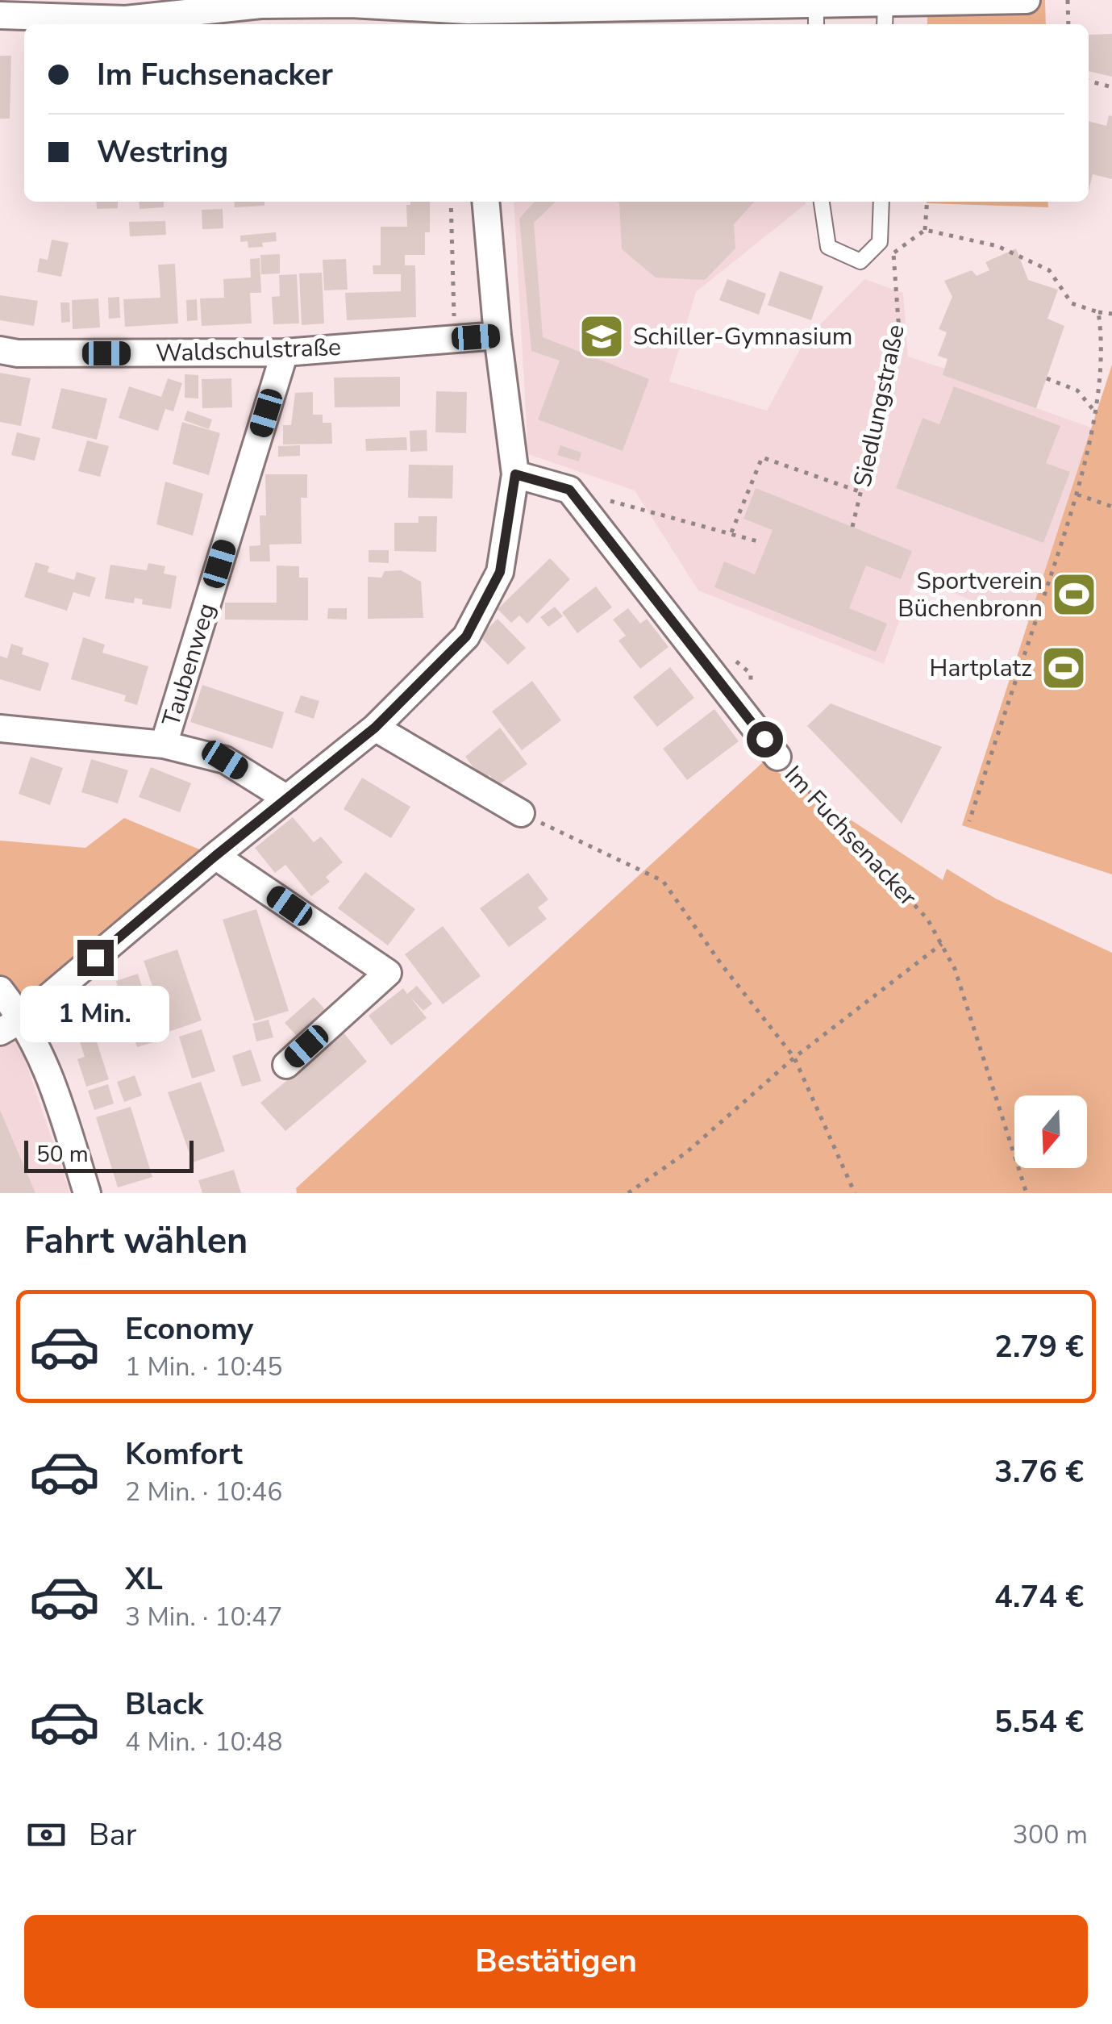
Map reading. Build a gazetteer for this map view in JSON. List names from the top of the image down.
{
  "streets": {
    "street": ["Waldschulstraße", "Taubenweg", "Im Fuchsenacker"],
    "path": ["Siedlungstraße"]
  },
  "crossings": [
    ["Waldschulstraße", "Taubenweg"]
  ],
  "places": {
    "school or university": ["Schiller-Gymnasium"],
    "sports": ["Sportverein Büchenbronn", "Hartplatz"]
  },
  "scale_bar": "50 m",
  "north": "bottom",
  "page": {
    "banner": ["Im Fuchsenacker", "Westring"],
    "bubble": "1 Min.",
    "scale": "50 m",
    "heading": "Fahrt wählen",
    "list": [
      {
        "name": "Economy",
        "note": "1 Min. · 10:45",
        "value": "2.79 €"
      },
      {
        "name": "Komfort",
        "note": "2 Min. · 10:46",
        "value": "3.76 €"
      },
      {
        "name": "XL",
        "note": "3 Min. · 10:47",
        "value": "4.74 €"
      },
      {
        "name": "Black",
        "note": "4 Min. · 10:48",
        "value": "5.54 €"
      }
    ],
    "pay": ["Bar", "300 m"],
    "buttons": "Bestätigen"
  }
}
